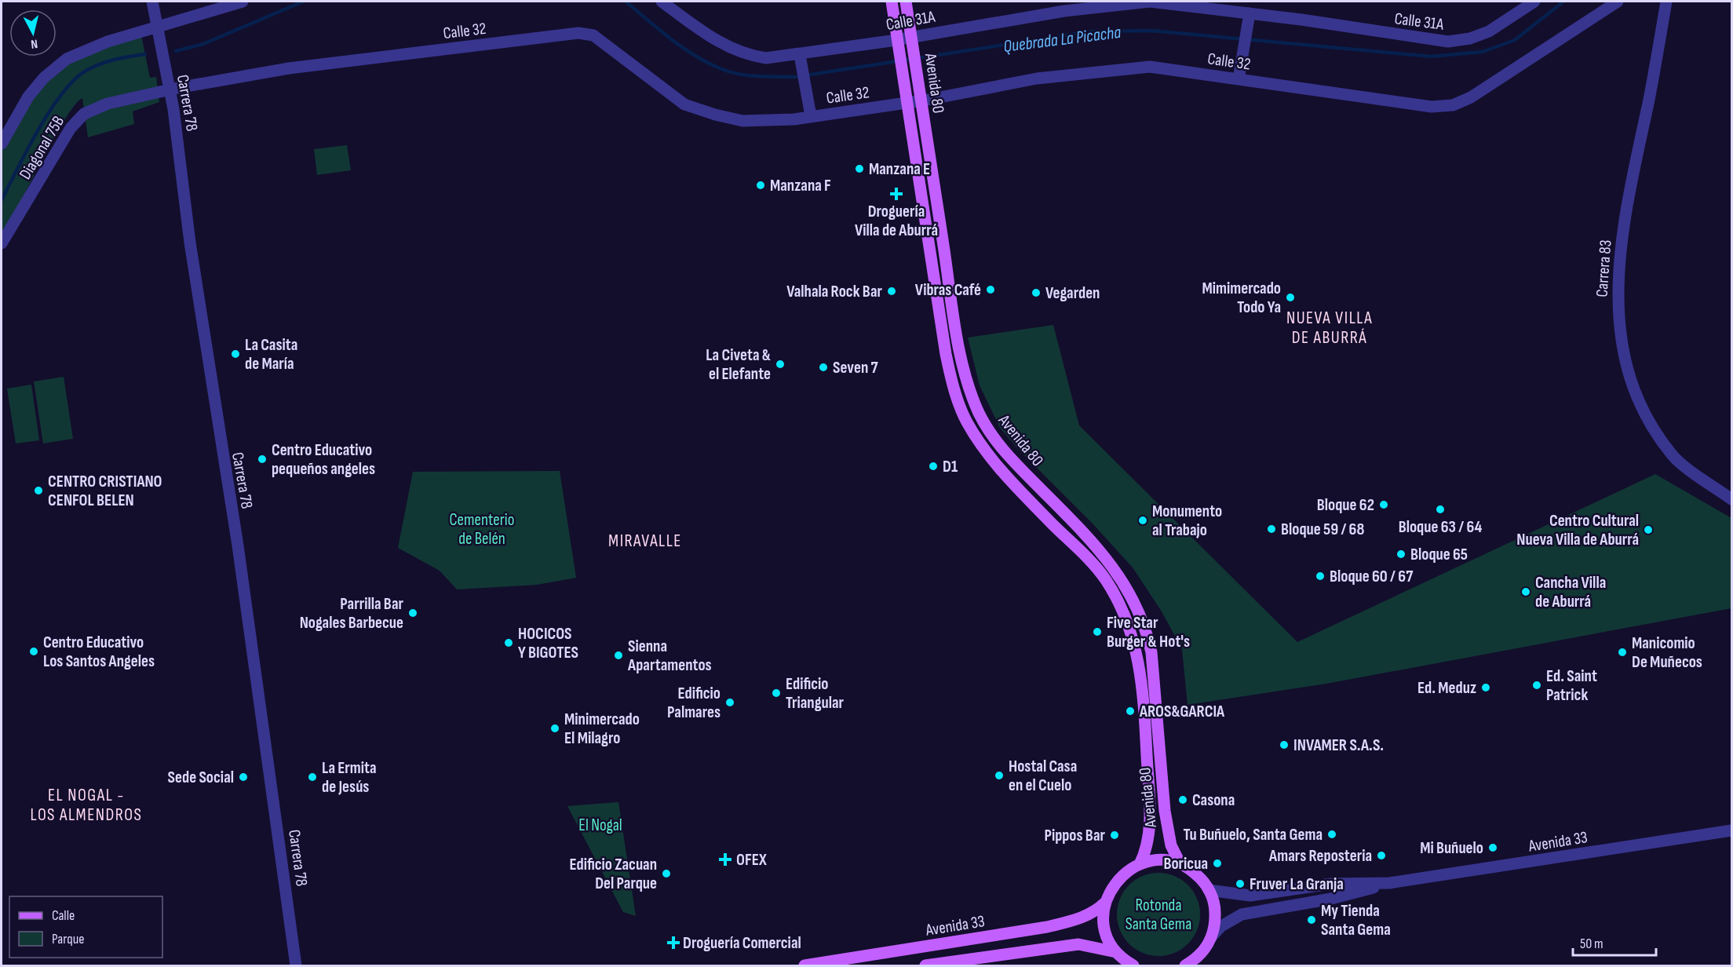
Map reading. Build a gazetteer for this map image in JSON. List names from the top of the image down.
{
  "streets": {
    "main road": ["Avenida 80", "Avenida 33"],
    "street": [
      "Calle 31A",
      "Calle 32",
      "Carrera 78",
      "Diagonal 75B",
      "Carrera 83"
    ]
  },
  "crossings": [
    ["Calle 31A", "Avenida 80"],
    ["Calle 32", "Avenida 80"],
    ["Calle 32", "Carrera 78"],
    ["Calle 32", "Diagonal 75B"]
  ],
  "districts": ["NUEVA VILLA DE ABURRÁ", "MIRAVALLE", "EL NOGAL - LOS ALMENDROS"],
  "water": ["Quebrada La Picacha"],
  "parks": ["Cementerio de Belén", "El Nogal", "Rotonda Santa Gema"],
  "places": {
    "other": [
      "Manzana E",
      "Manzana F",
      "Vibras Café",
      "Valhala Rock Bar",
      "Vegarden",
      "Mimimercado Todo Ya",
      "La Casita de María",
      "La Civeta & el Elefante",
      "Seven 7",
      "Centro Educativo pequeños angeles",
      "D1",
      "CENTRO CRISTIANO CENFOL BELEN",
      "Bloque 62",
      "Bloque 63 / 64",
      "Monumento al Trabajo",
      "Bloque 59 / 68",
      "Centro Cultural Nueva Villa de Aburrá",
      "Bloque 65",
      "Bloque 60 / 67",
      "Cancha Villa de Aburrá",
      "Parrilla Bar Nogales Barbecue",
      "Five Star Burger & Hot's",
      "HOCICOS Y BIGOTES",
      "Centro Educativo Los Santos Angeles",
      "Manicomio De Muñecos",
      "Sienna Apartamentos",
      "Ed. Saint Patrick",
      "Ed. Meduz",
      "Edificio Triangular",
      "Edificio Palmares",
      "AROS&GARCIA",
      "Minimercado El Milagro",
      "INVAMER S.A.S.",
      "Hostal Casa en el Cuelo",
      "Sede Social",
      "La Ermita de Jesús",
      "Casona",
      "Tu Buñuelo, Santa Gema",
      "Pippos Bar",
      "Mi Buñuelo",
      "Amars Reposteria",
      "Boricua",
      "Edificio Zacuan Del Parque",
      "Fruver La Granja",
      "My Tienda Santa Gema"
    ],
    "health": ["Droguería Villa de Aburrá", "OFEX", "Droguería Comercial"]
  },
  "legend": ["Calle", "Parque"],
  "scale_bar": "50 m",
  "north": "bottom"
}
